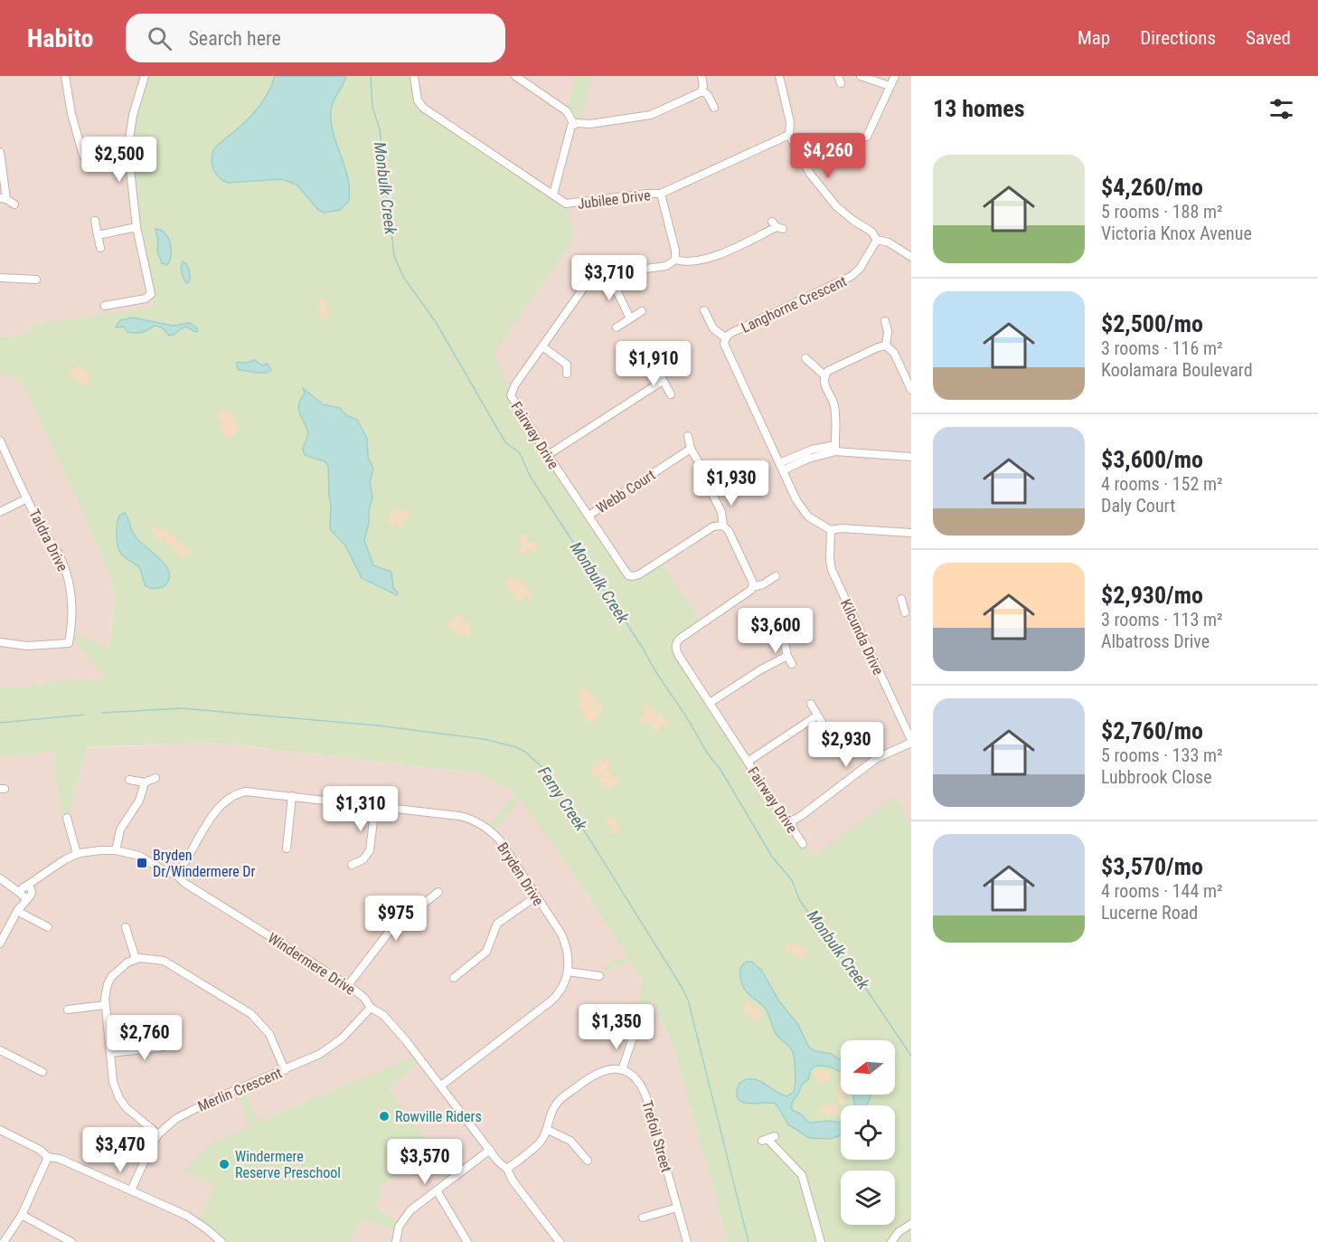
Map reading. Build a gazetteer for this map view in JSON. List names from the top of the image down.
{
  "streets": {
    "street": [
      "Jubilee Drive",
      "Langhorne Crescent",
      "Fairway Drive",
      "Webb Court",
      "Taldra Drive",
      "Kilcunda Drive",
      "Bryden Drive",
      "Windermere Drive",
      "Merlin Crescent",
      "Trefoil Street"
    ]
  },
  "crossings": [
    ["Langhorne Crescent", "Kilcunda Drive"],
    ["Fairway Drive", "Webb Court"],
    ["Bryden Drive", "Windermere Drive"],
    ["Windermere Drive", "Merlin Crescent"]
  ],
  "water": ["Monbulk Creek", "Ferny Creek"],
  "places": {
    "transit": ["Bryden Dr/Windermere Dr"],
    "other": ["Rowville Riders", "Windermere Reserve Preschool"]
  },
  "north": "left",
  "page": {
    "header": "Habito",
    "search": "Search here",
    "nav": ["Map", "Directions", "Saved"],
    "heading": "13 homes",
    "price": [
      "$4,260",
      "$2,500",
      "$3,710",
      "$1,910",
      "$1,930",
      "$3,600",
      "$2,930",
      "$1,310",
      "$975",
      "$1,350",
      "$2,760",
      "$3,470",
      "$3,570"
    ],
    "list": [
      {
        "name": "$4,260/mo",
        "note": "5 rooms · 188 m² · Victoria Knox Avenue"
      },
      {
        "name": "$2,500/mo",
        "note": "3 rooms · 116 m² · Koolamara Boulevard"
      },
      {
        "name": "$3,600/mo",
        "note": "4 rooms · 152 m² · Daly Court"
      },
      {
        "name": "$2,930/mo",
        "note": "3 rooms · 113 m² · Albatross Drive"
      },
      {
        "name": "$2,760/mo",
        "note": "5 rooms · 133 m² · Lubbrook Close"
      },
      {
        "name": "$3,570/mo",
        "note": "4 rooms · 144 m² · Lucerne Road"
      }
    ]
  }
}
